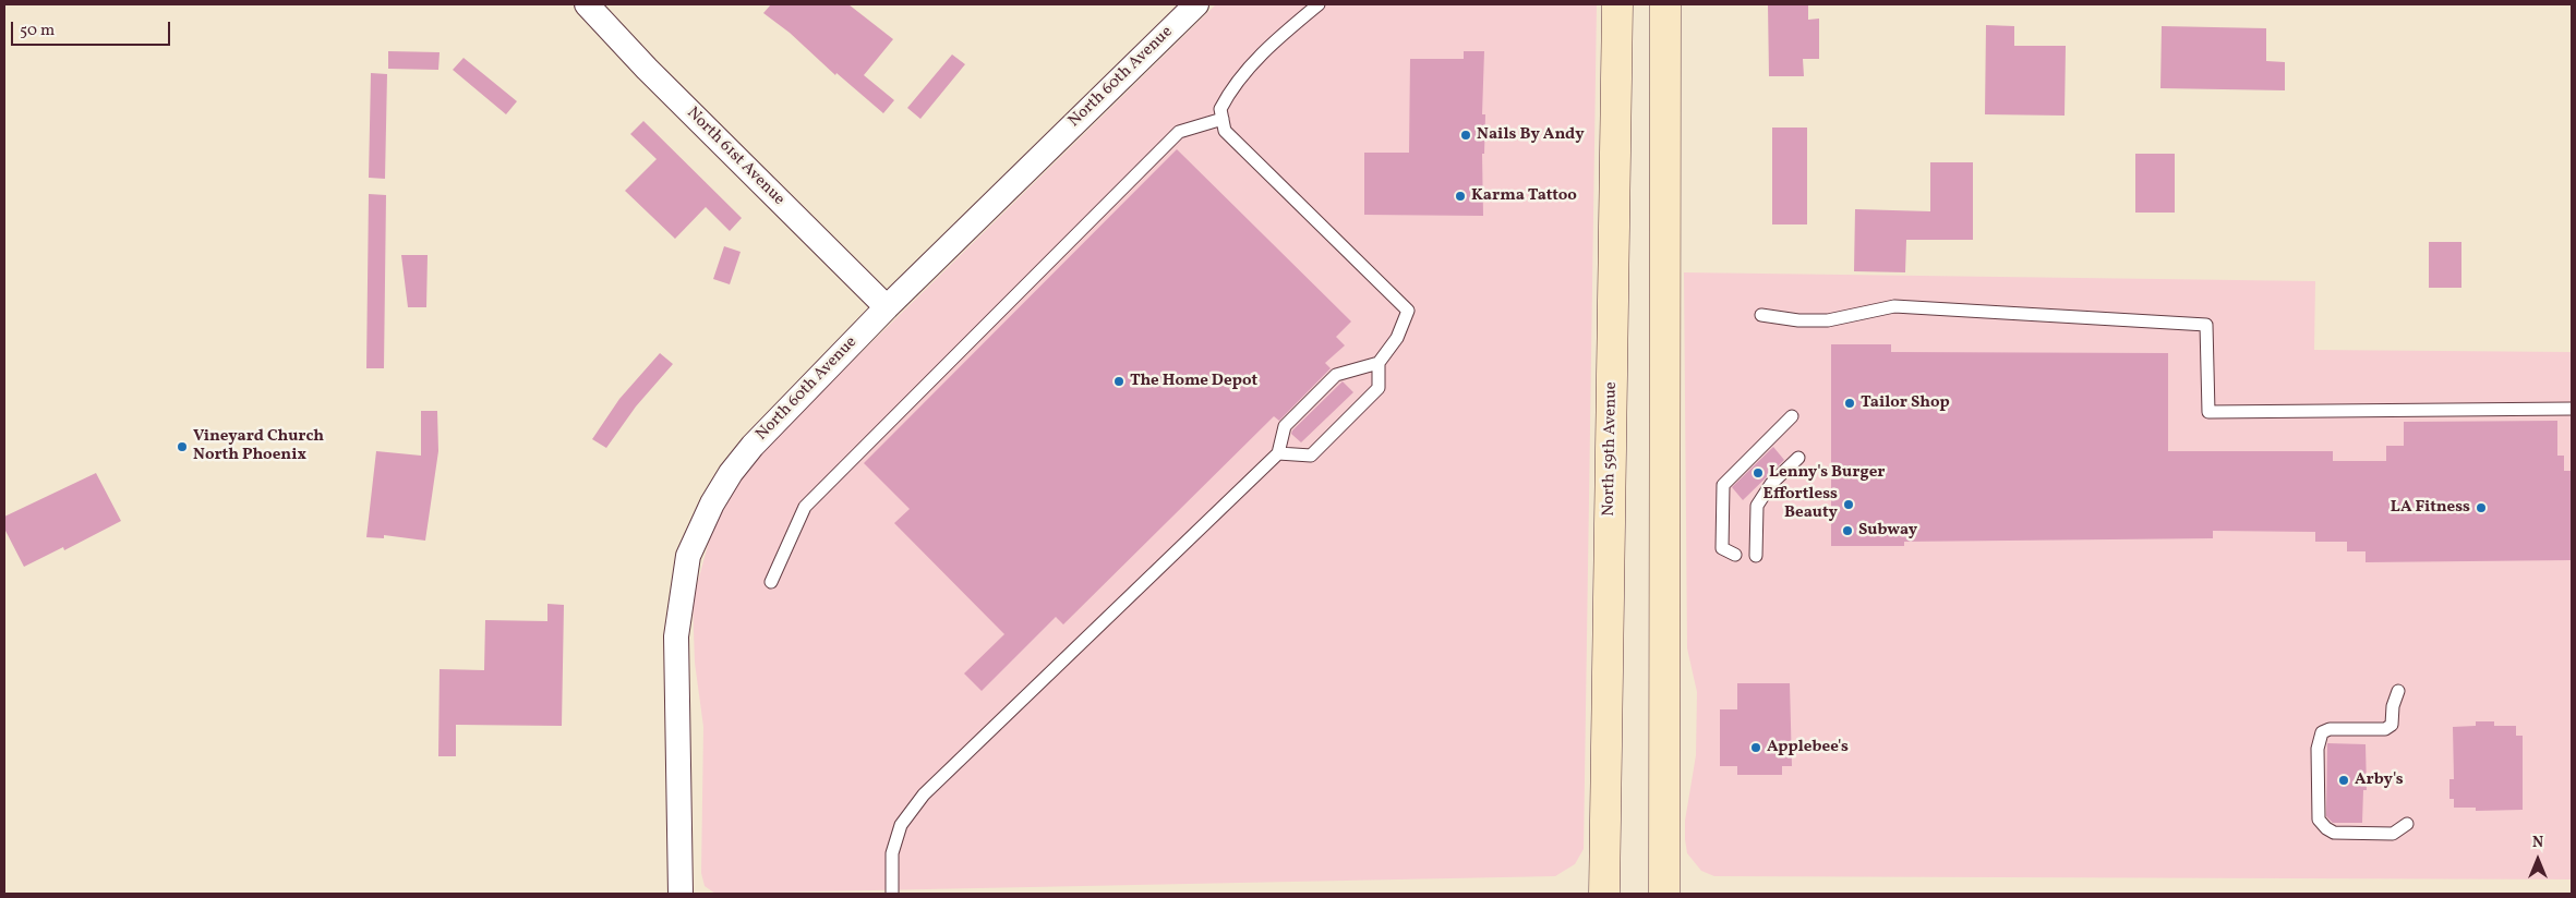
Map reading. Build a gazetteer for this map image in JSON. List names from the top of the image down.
{
  "streets": {
    "main road": ["North 59th Avenue"],
    "street": ["North 60th Avenue", "North 61st Avenue"]
  },
  "crossings": [
    ["North 60th Avenue", "North 61st Avenue"]
  ],
  "places": [
    "Nails By Andy",
    "Karma Tattoo",
    "The Home Depot",
    "Tailor Shop",
    "Vineyard Church North Phoenix",
    "Lenny's Burger",
    "Effortless Beauty",
    "LA Fitness",
    "Subway",
    "Applebee's",
    "Arby's"
  ],
  "scale_bar": "50 m",
  "north": "top"
}
